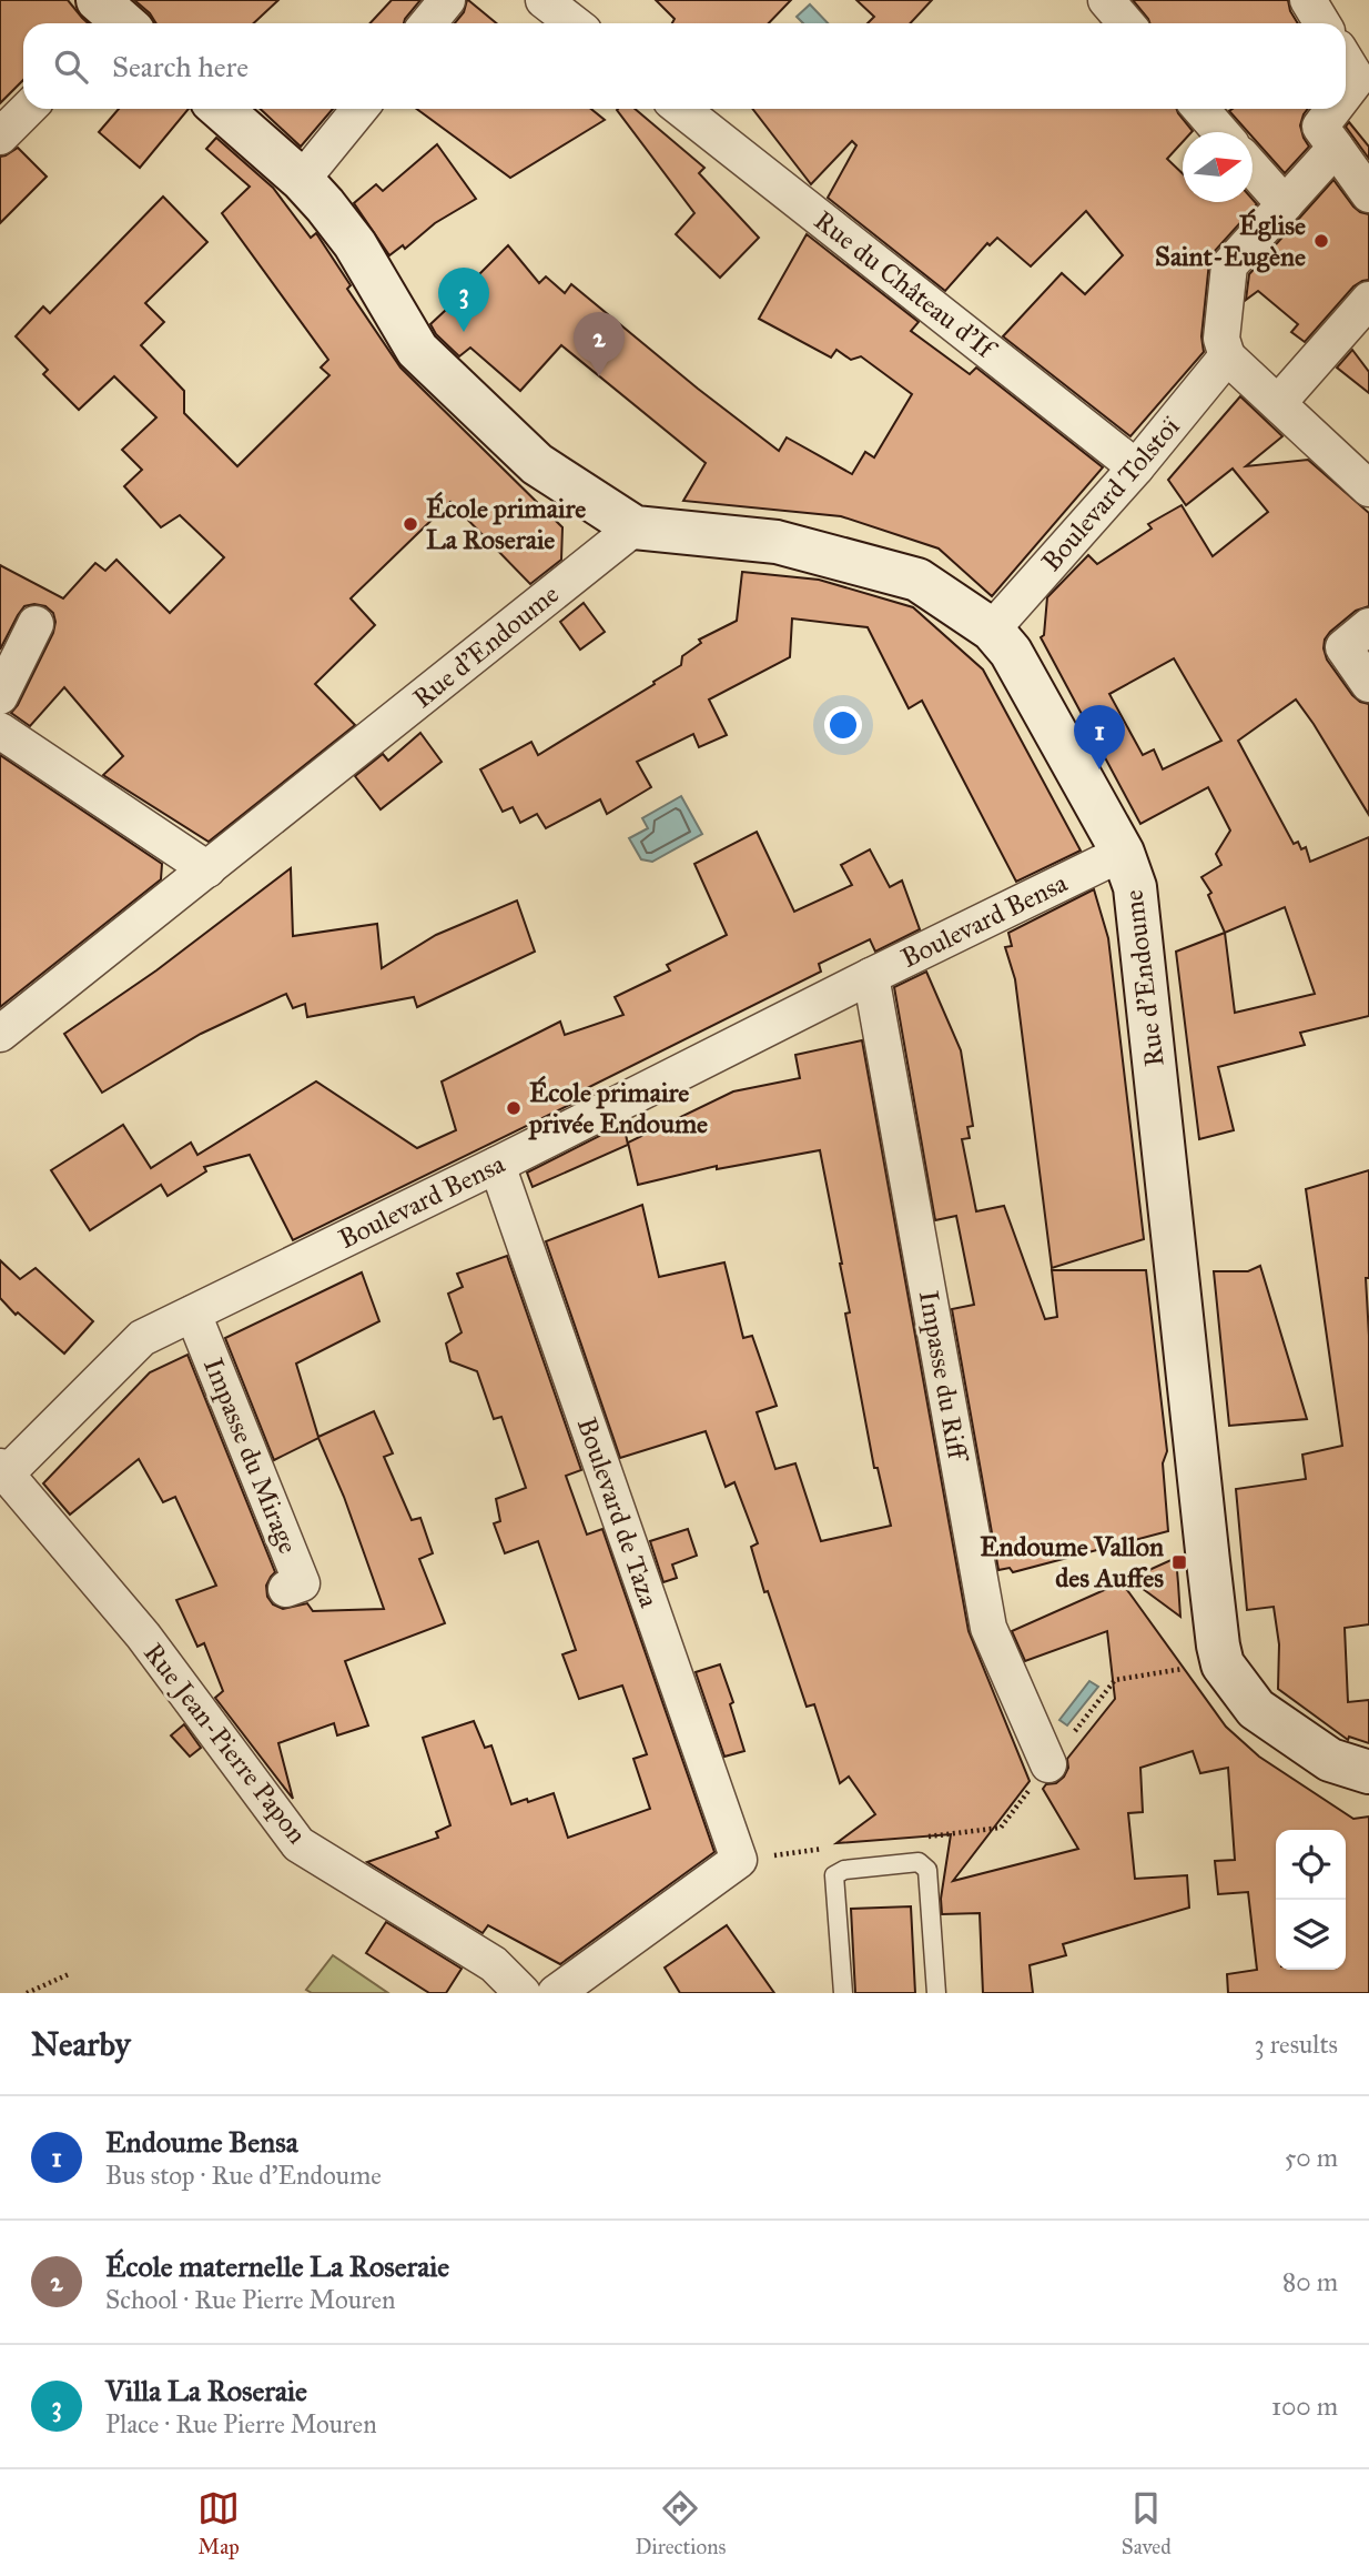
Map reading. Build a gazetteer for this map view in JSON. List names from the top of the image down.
{
  "streets": {
    "street": [
      "Rue du Château d'If",
      "Boulevard Tolstoï",
      "Rue d'Endoume",
      "Boulevard Bensa",
      "Impasse du Riff",
      "Impasse du Mirage",
      "Boulevard de Taza",
      "Rue Jean-Pierre Papon"
    ]
  },
  "crossings": [
    ["Rue du Château d'If", "Boulevard Tolstoï"],
    ["Boulevard Tolstoï", "Rue d'Endoume"],
    ["Rue d'Endoume", "Boulevard Bensa"],
    ["Boulevard Bensa", "Impasse du Riff"],
    ["Boulevard Bensa", "Impasse du Mirage"],
    ["Boulevard Bensa", "Boulevard de Taza"],
    ["Boulevard Bensa", "Rue Jean-Pierre Papon"]
  ],
  "places": {
    "other": ["Église Saint-Eugène", "École primaire La Roseraie", "École primaire privée Endoume"],
    "transit": ["Endoume Vallon des Auffes"]
  },
  "north": "right",
  "page": {
    "search": "Search here",
    "pins": ["3", "2", "1"],
    "heading": ["Nearby", "3 results"],
    "list": [
      {
        "mark": "1",
        "name": "Endoume Bensa",
        "note": "Bus stop · Rue d'Endoume",
        "value": "50 m"
      },
      {
        "mark": "2",
        "name": "École maternelle La Roseraie",
        "note": "School · Rue Pierre Mouren",
        "value": "80 m"
      },
      {
        "mark": "3",
        "name": "Villa La Roseraie",
        "note": "Place · Rue Pierre Mouren",
        "value": "100 m"
      }
    ],
    "nav": ["Map", "Directions", "Saved"]
  }
}
